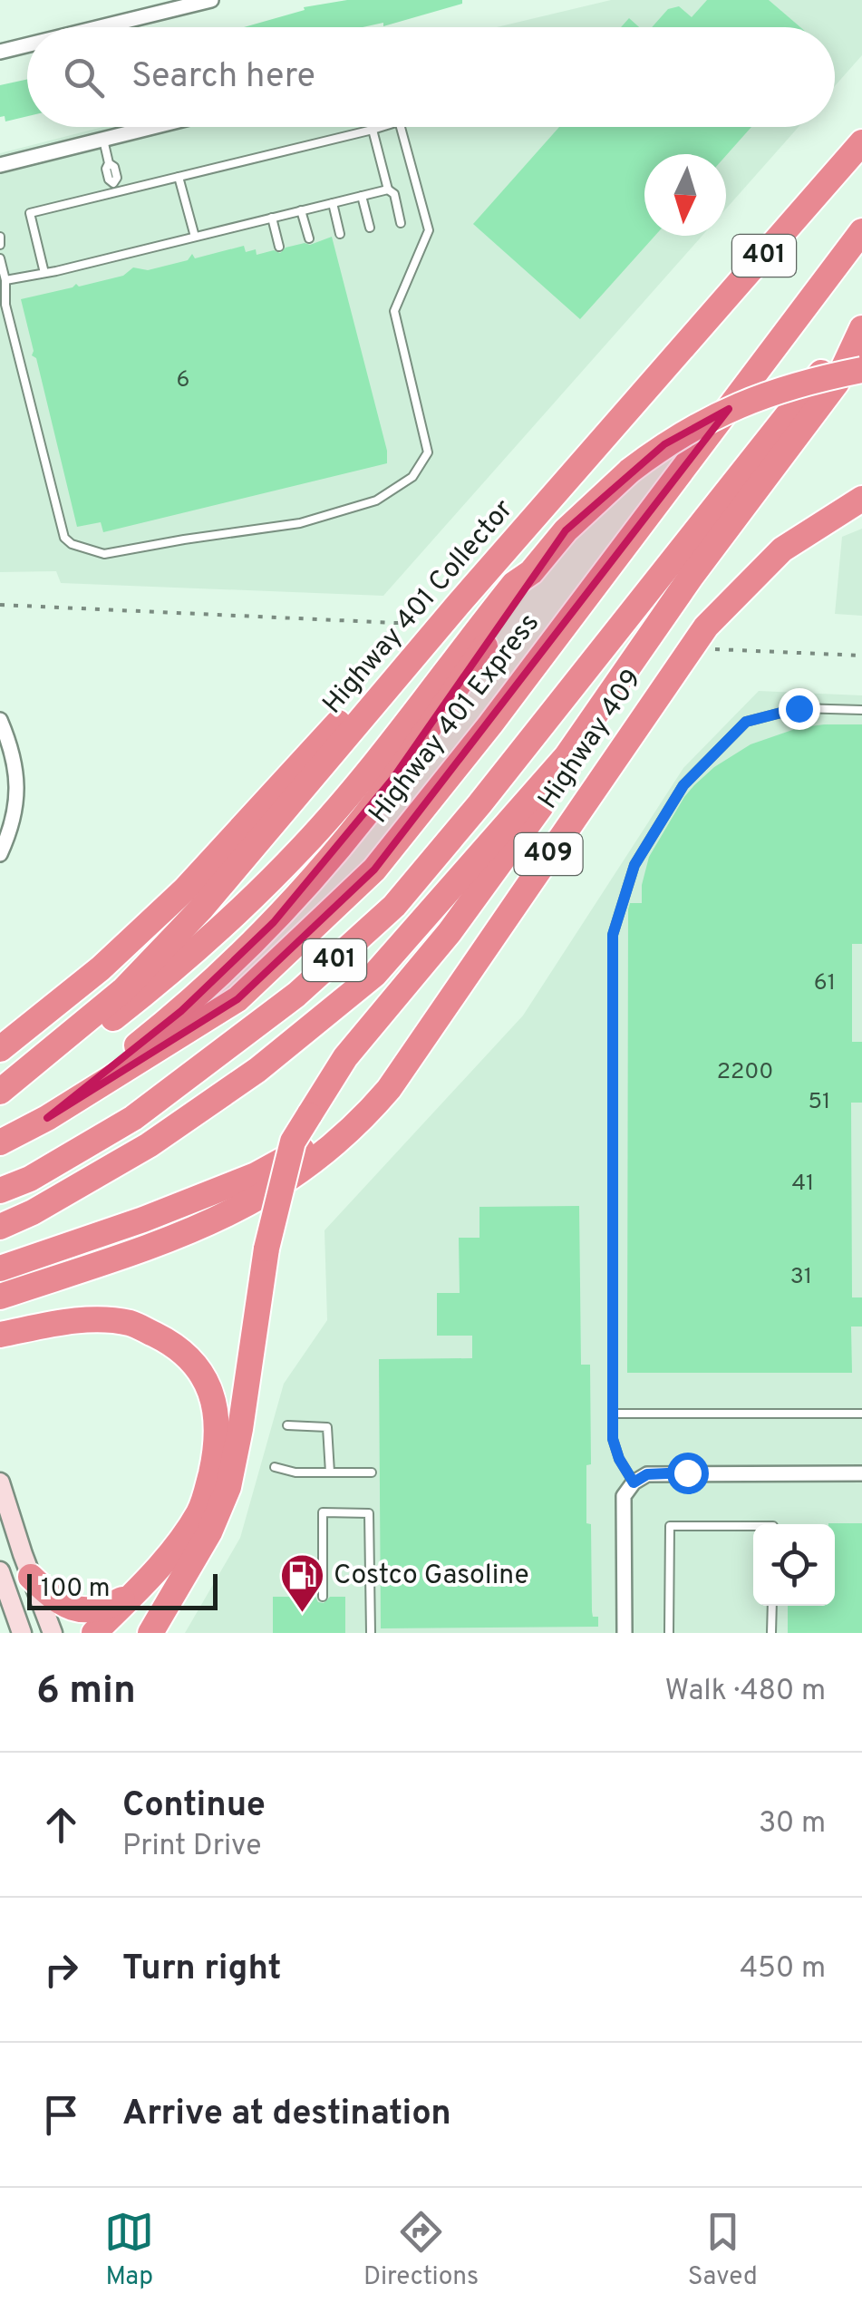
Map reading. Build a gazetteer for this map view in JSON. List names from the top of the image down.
{
  "streets": {
    "highway": [
      "401",
      "Highway 401 Collector",
      "Highway 401 Express",
      "Highway 409",
      "409"
    ]
  },
  "places": {
    "fuel station": ["Costco Gasoline"]
  },
  "house_numbers": [
    "6",
    "61",
    "2200",
    "51",
    "41",
    "31"
  ],
  "scale_bar": "100 m",
  "north": "bottom",
  "page": {
    "search": "Search here",
    "scale": "100 m",
    "heading": ["6 min", "Walk · 480 m"],
    "list": [
      ["Continue", "Print Drive", "30 m"],
      ["Turn right", "450 m"],
      "Arrive at destination"
    ],
    "nav": ["Map", "Directions", "Saved"]
  }
}
